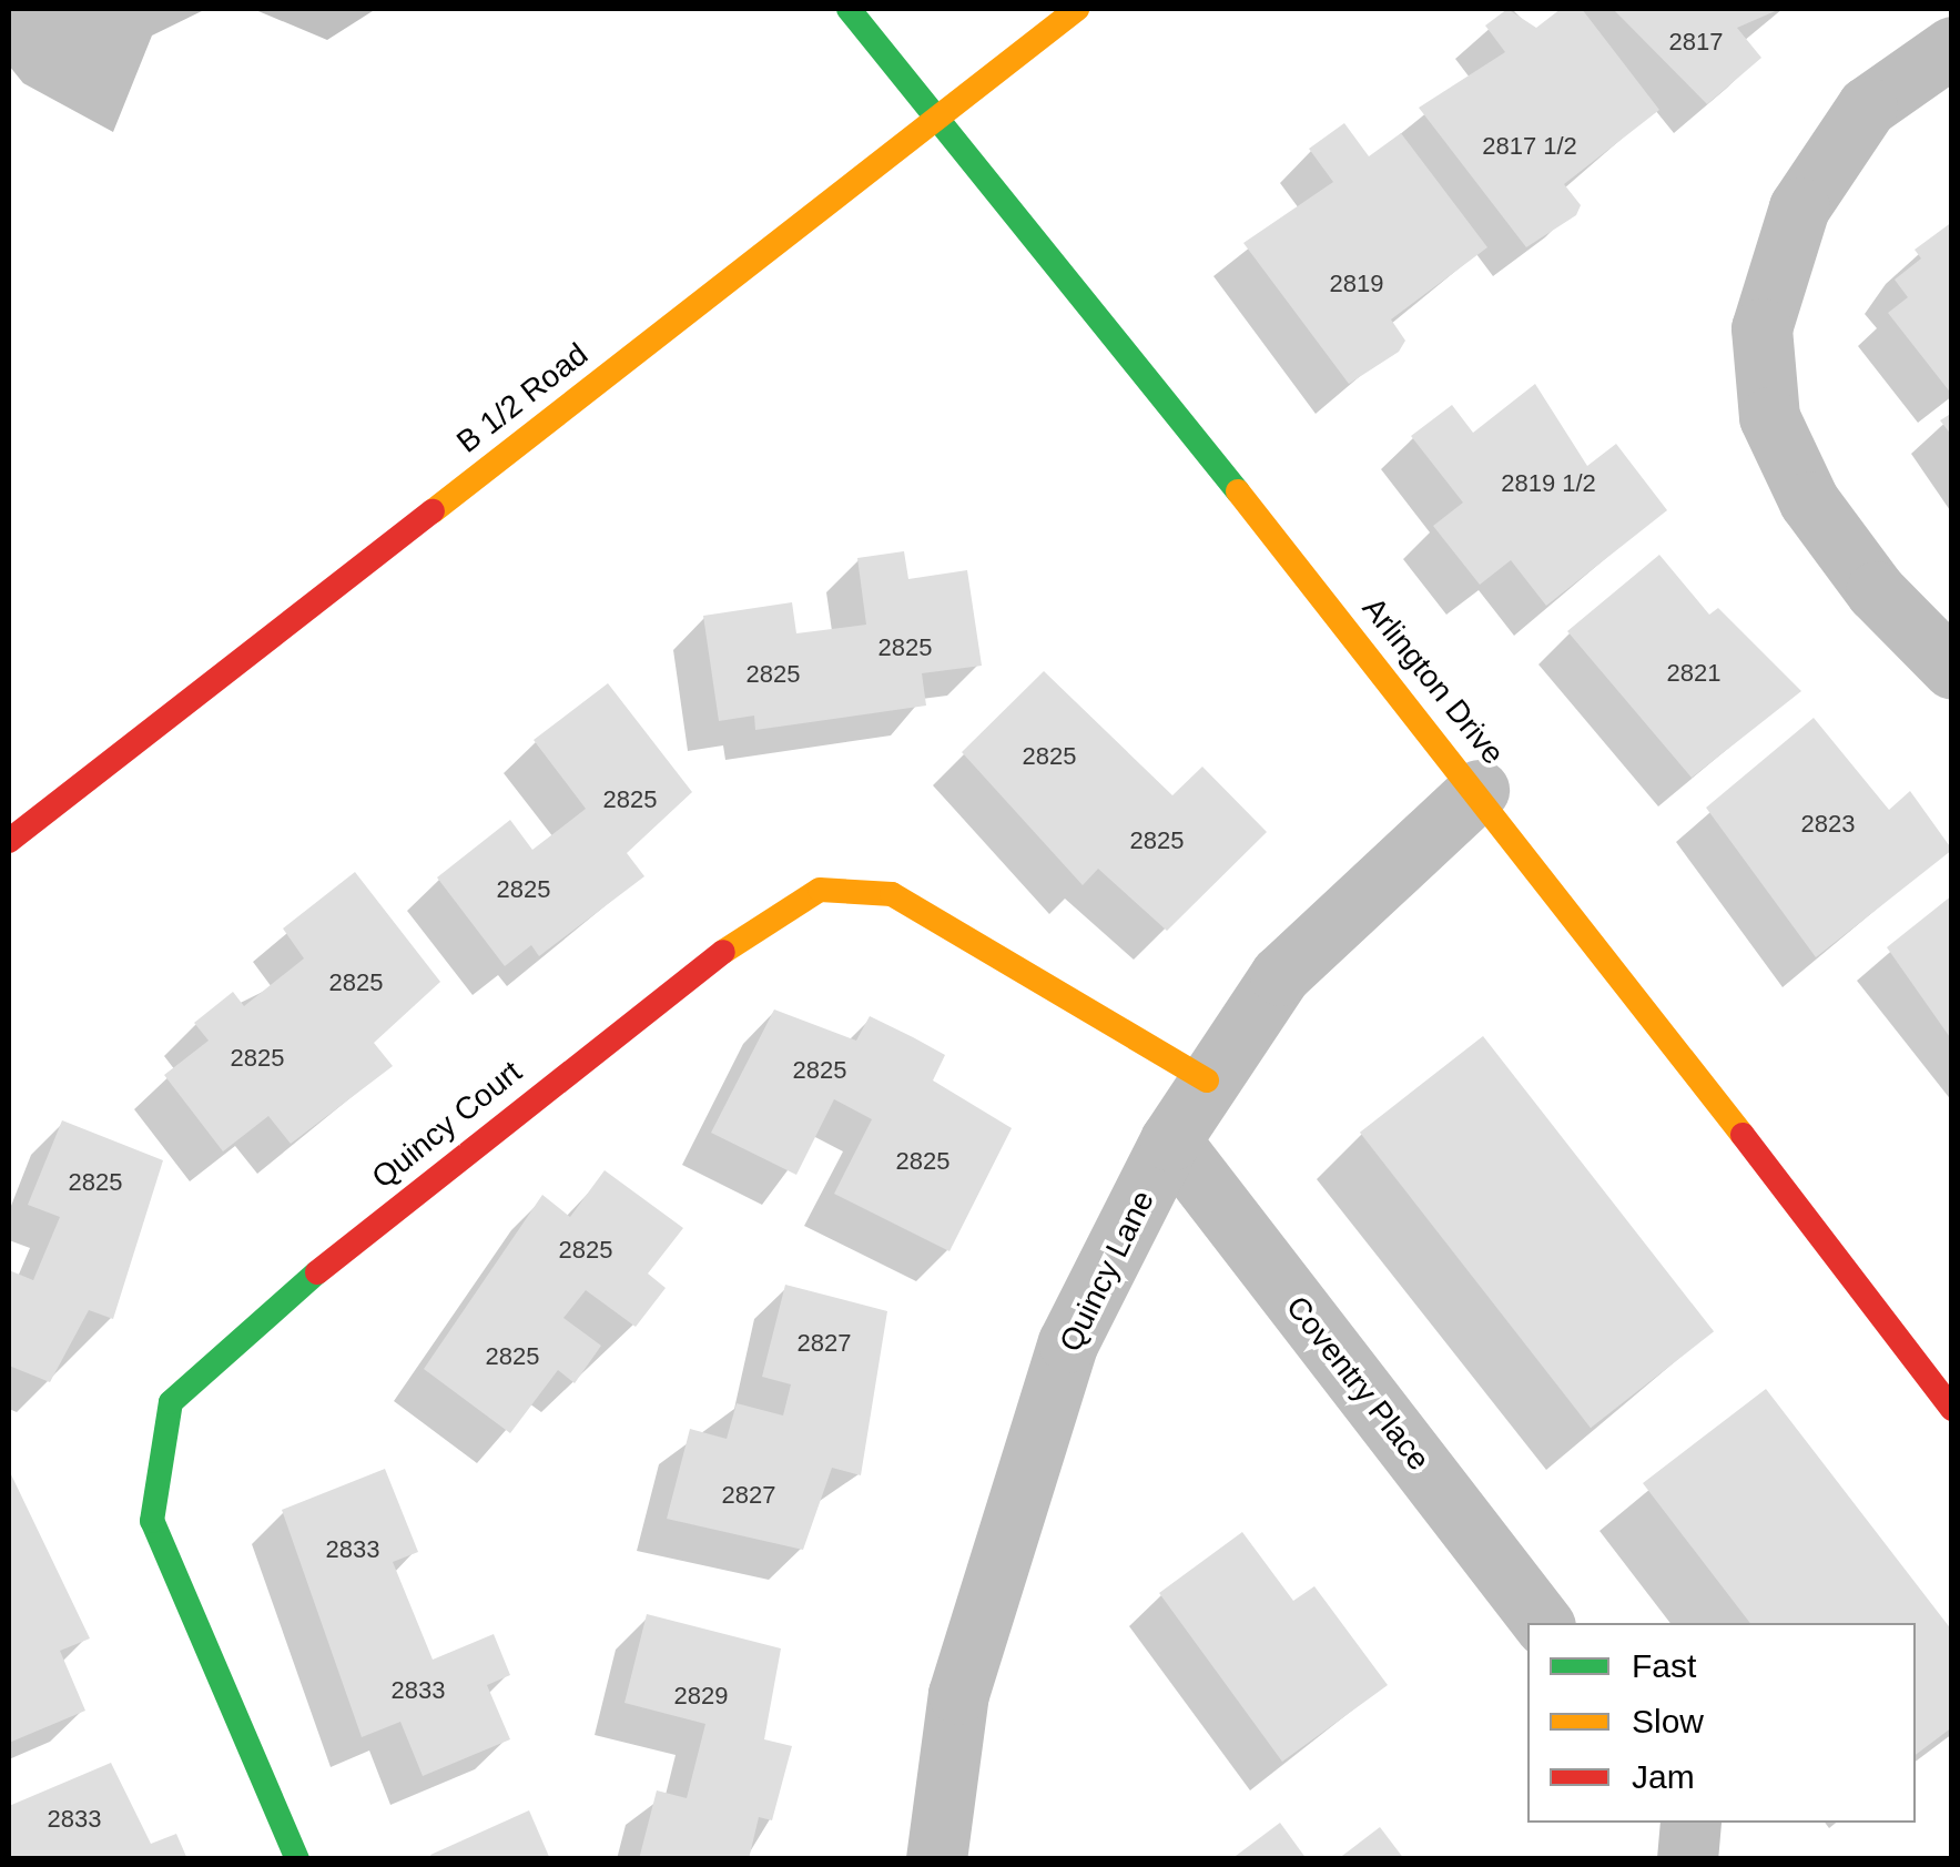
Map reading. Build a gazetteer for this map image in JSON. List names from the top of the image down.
{
  "streets": {
    "street": [
      "B 1/2 Road",
      "Arlington Drive",
      "Quincy Court",
      "Quincy Lane",
      "Coventry Place"
    ]
  },
  "crossings": [
    ["B 1/2 Road", "Arlington Drive"],
    ["Arlington Drive", "Quincy Lane"],
    ["Quincy Court", "Quincy Lane"],
    ["Quincy Lane", "Coventry Place"]
  ],
  "house_numbers": [
    "2817",
    "2817 1/2",
    "2819",
    "2819 1/2",
    "2825",
    "2821",
    "2825",
    "2825",
    "2825",
    "2823",
    "2825",
    "2825",
    "2825",
    "2825",
    "2825",
    "2825",
    "2825",
    "2825",
    "2827",
    "2825",
    "2827",
    "2833",
    "2833",
    "2829",
    "2833"
  ],
  "legend": ["Fast", "Slow", "Jam"]
}
